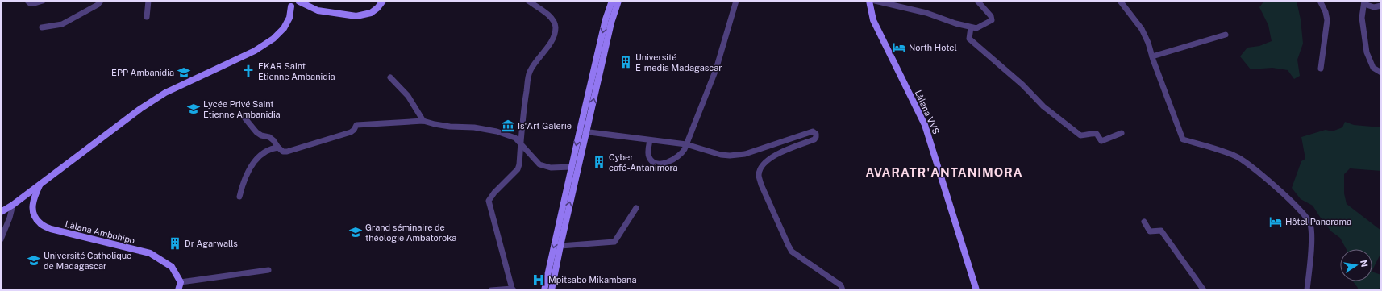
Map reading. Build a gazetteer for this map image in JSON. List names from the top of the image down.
{
  "streets": {
    "street": ["Làlana VVS", "Làlana Ambohipo"]
  },
  "districts": ["AVARATR'ANTANIMORA"],
  "places": {
    "hotel": ["North Hotel", "Hôtel Panorama"],
    "building": ["Université E-media Madagascar", "Cyber café-Antanimora", "Dr Agarwalls"],
    "church": ["EKAR Saint Etienne Ambanidia"],
    "school or university": [
      "EPP Ambanidia",
      "Lycée Privé Saint Etienne Ambanidia",
      "Grand séminaire de théologie Ambatoroka",
      "Université Catholique de Madagascar"
    ],
    "museum": ["Is'Art Galerie"],
    "hospital": ["Mpitsabo Mikambana"]
  },
  "north": "right"
}
